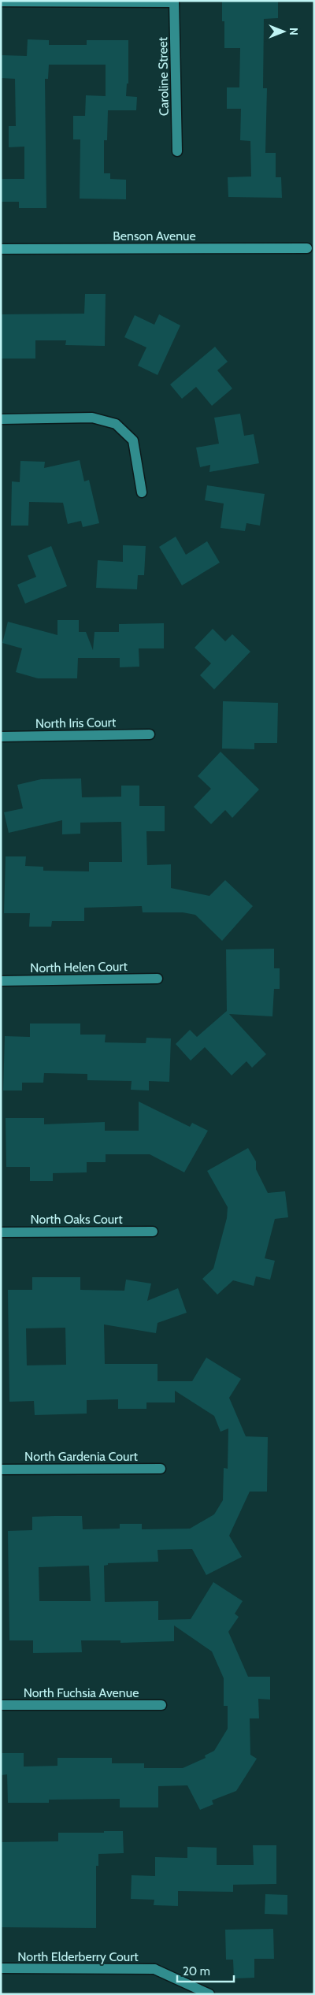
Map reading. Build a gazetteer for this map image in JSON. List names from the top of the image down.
{
  "streets": {
    "main road": ["Benson Avenue"],
    "street": [
      "Caroline Street",
      "North Iris Court",
      "North Helen Court",
      "North Oaks Court",
      "North Gardenia Court",
      "North Fuchsia Avenue",
      "North Elderberry Court"
    ]
  },
  "scale_bar": "20 m",
  "north": "right"
}
